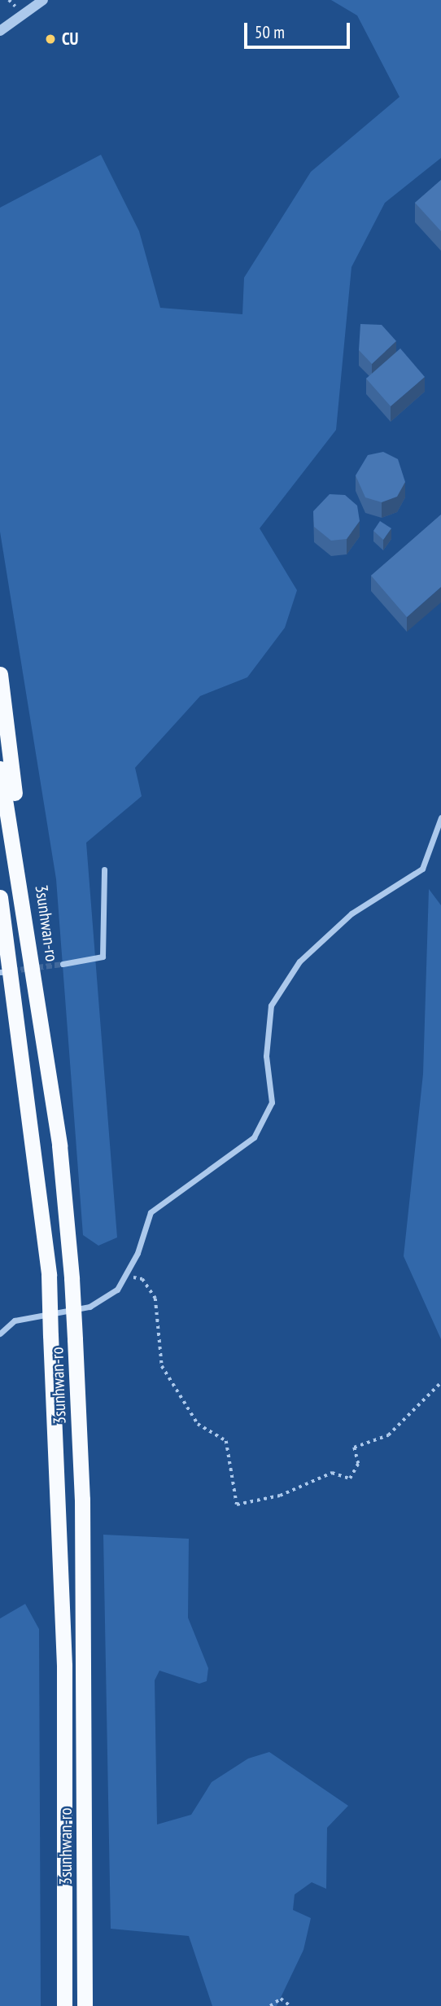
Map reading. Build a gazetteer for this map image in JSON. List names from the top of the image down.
{
  "streets": {
    "highway": ["3sunhwan-ro"]
  },
  "places": ["CU"],
  "scale_bar": "50 m"
}
